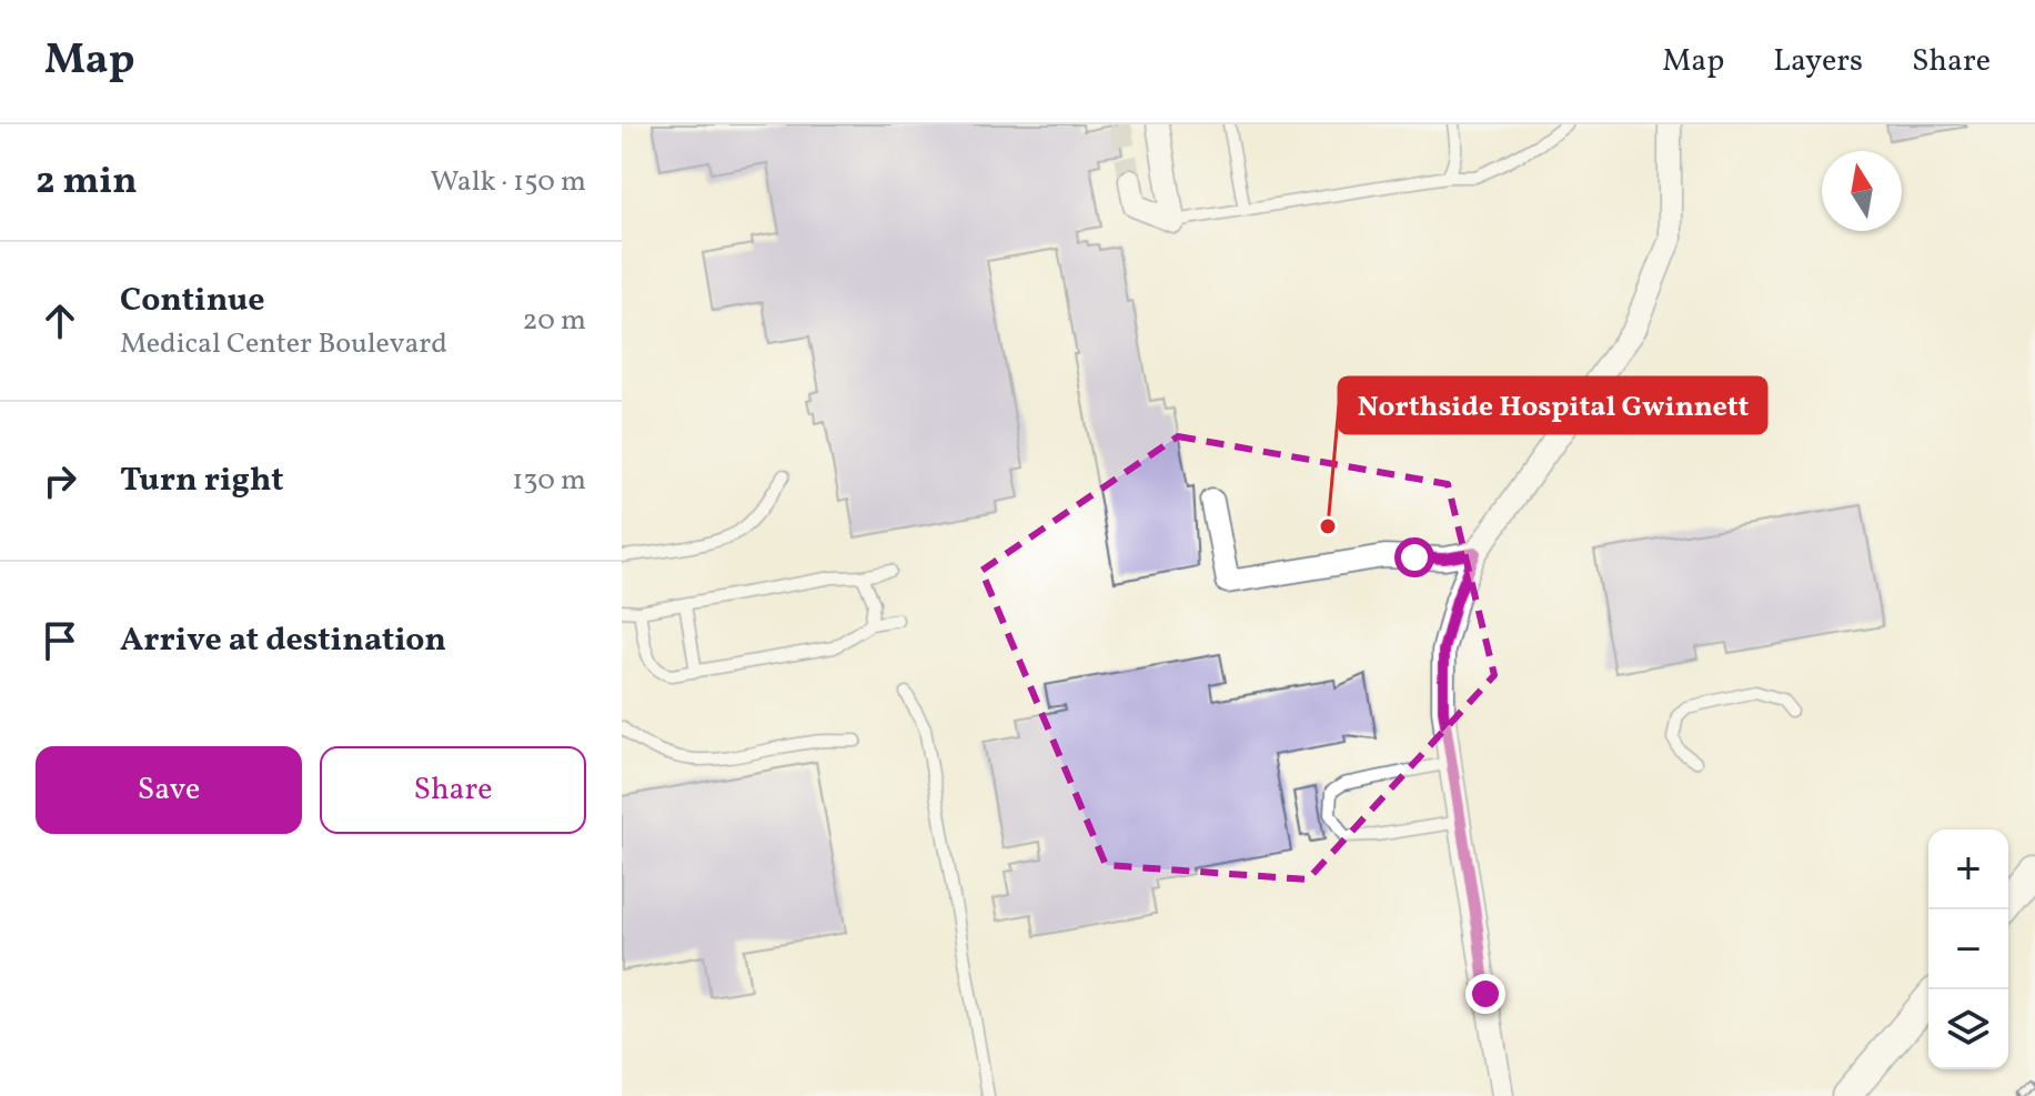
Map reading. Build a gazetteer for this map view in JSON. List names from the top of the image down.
{
  "places": ["Northside Hospital Gwinnett"],
  "north": "top",
  "page": {
    "header": "Map",
    "nav": ["Map", "Layers", "Share"],
    "heading": ["2 min", "Walk · 150 m"],
    "list": [
      ["Continue", "Medical Center Boulevard", "20 m"],
      ["Turn right", "130 m"],
      "Arrive at destination"
    ],
    "buttons": ["Save", "Share"],
    "map_buttons": ["+", "−"]
  }
}
